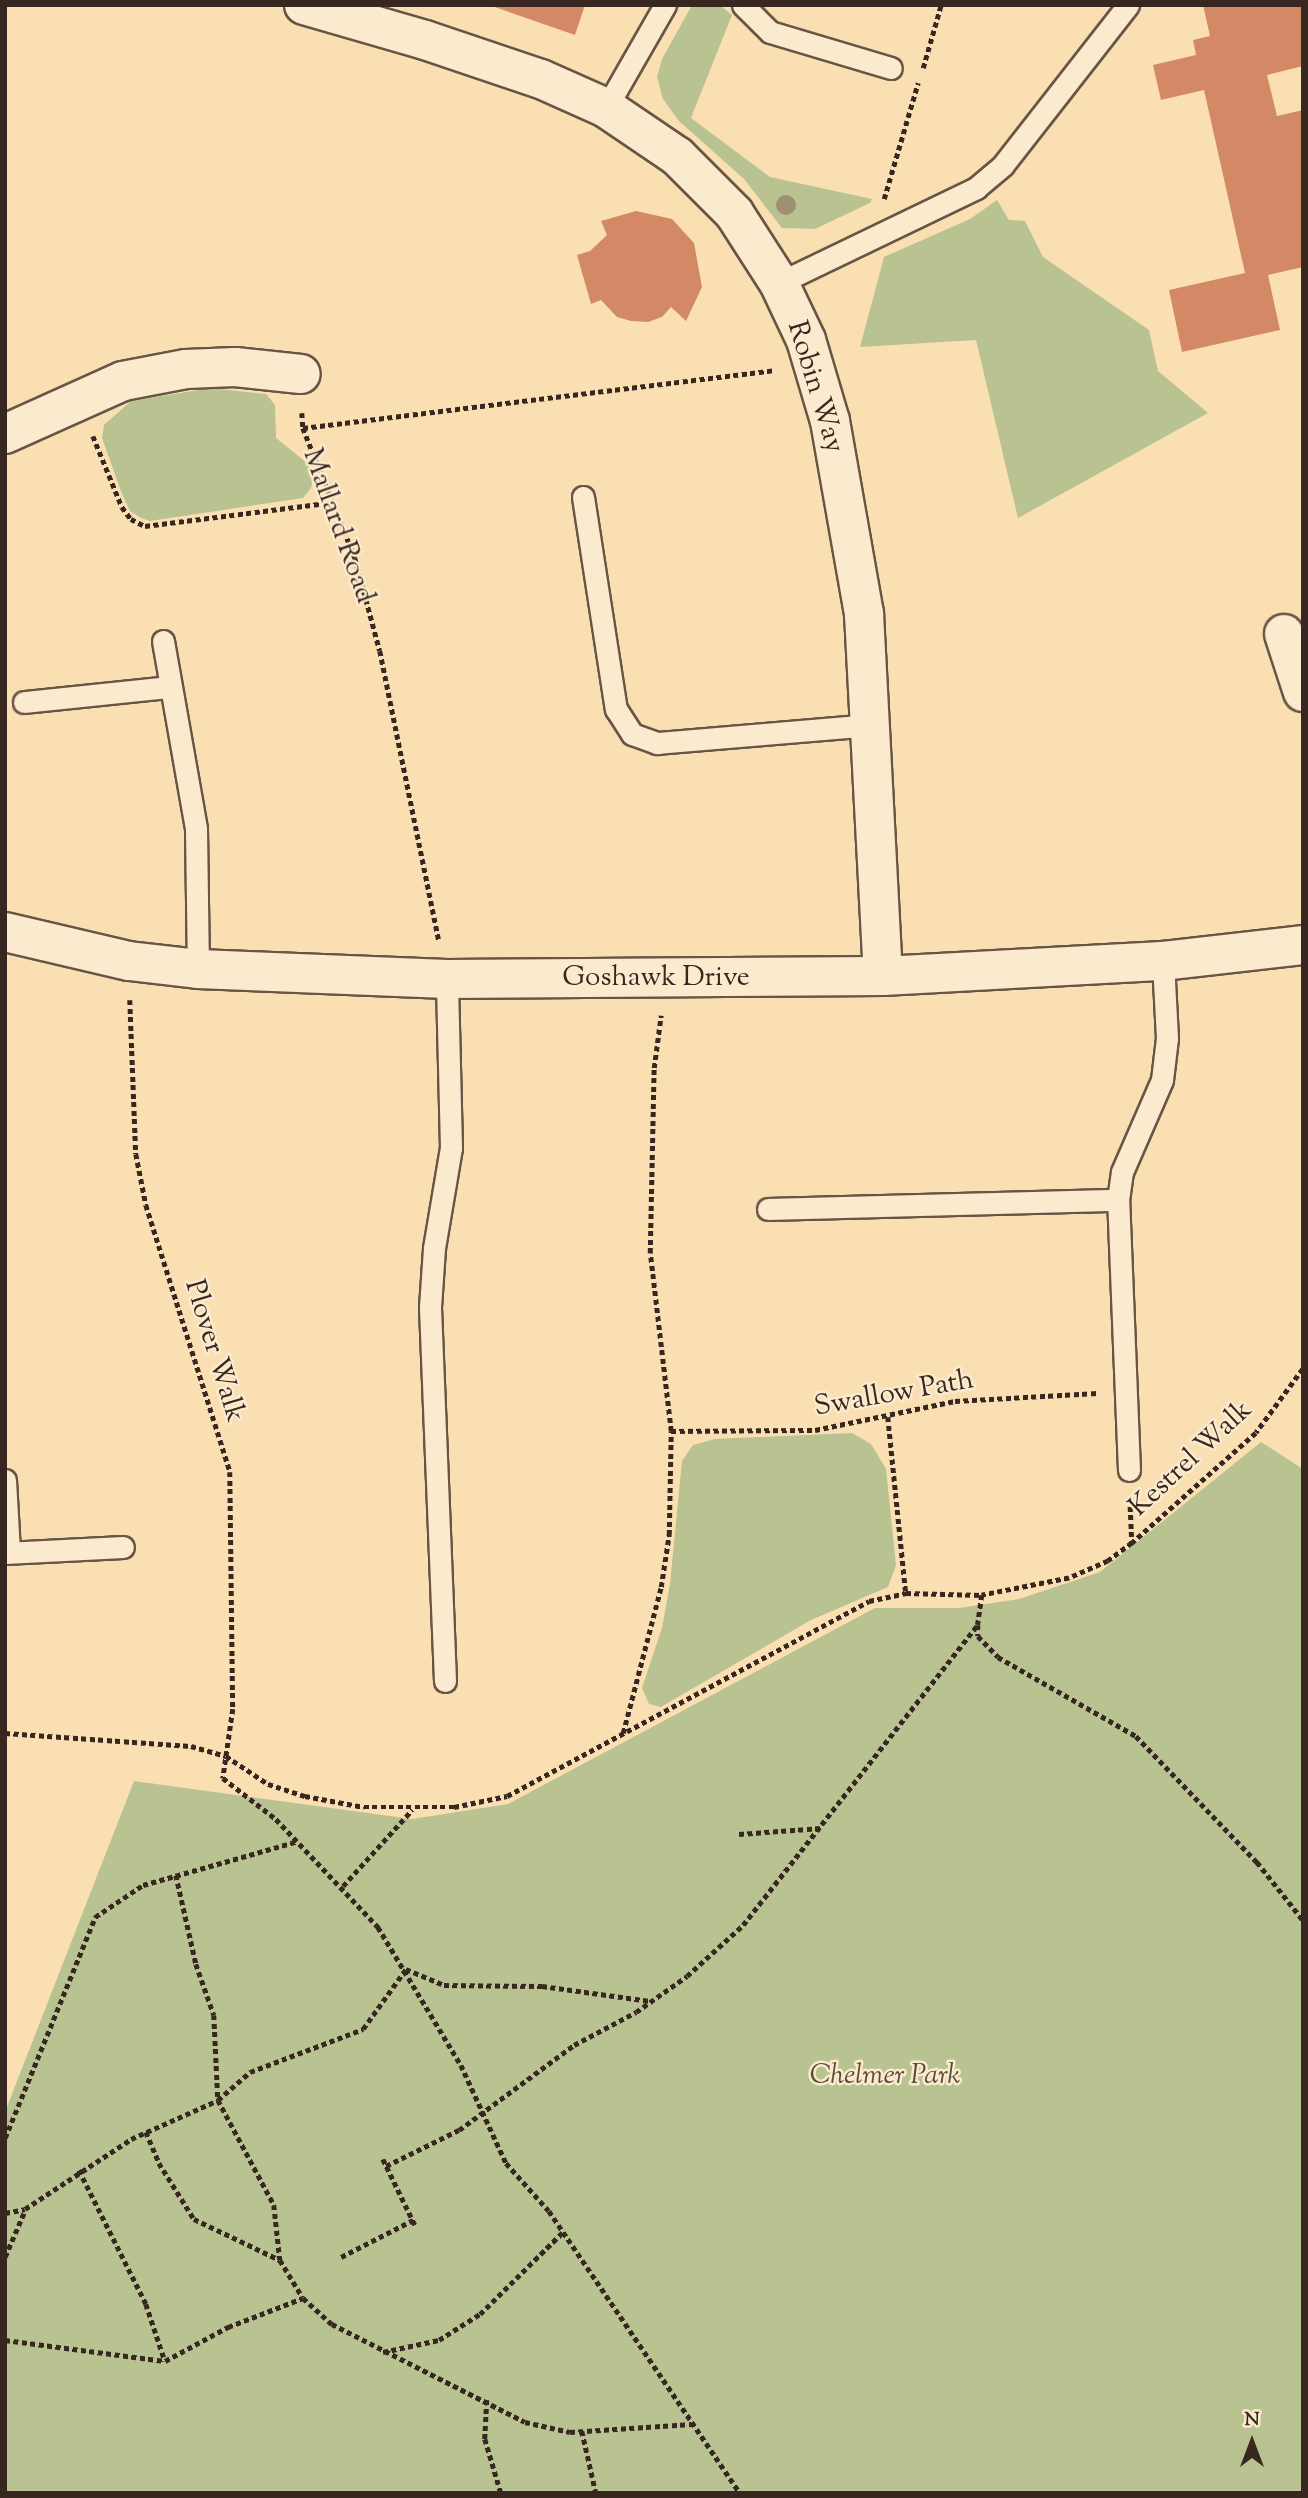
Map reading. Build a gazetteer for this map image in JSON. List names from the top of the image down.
{
  "streets": {
    "street": ["Robin Way", "Goshawk Drive"],
    "path": [
      "Mallard Road",
      "Plover Walk",
      "Swallow Path",
      "Kestrel Walk"
    ]
  },
  "crossings": [
    ["Robin Way", "Goshawk Drive"],
    ["Mallard Road", "Goshawk Drive"],
    ["Goshawk Drive", "Plover Walk"],
    ["Plover Walk", "Kestrel Walk"]
  ],
  "parks": ["Chelmer Park"],
  "north": "top"
}
